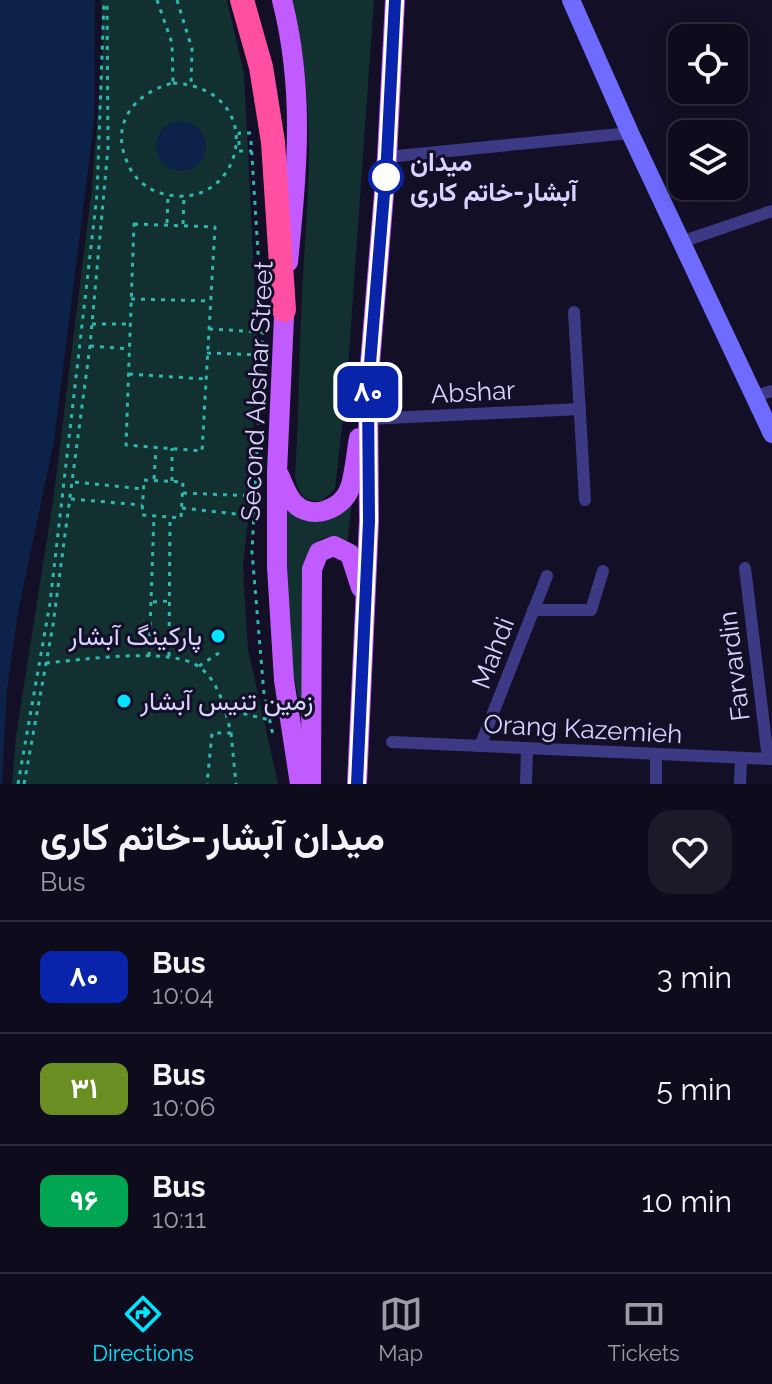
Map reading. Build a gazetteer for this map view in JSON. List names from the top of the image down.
{
  "streets": {
    "main road": ["Second Abshar Street"],
    "street": [
      "Abshar",
      "Mahdi",
      "Farvardin",
      "Orang Kazemieh"
    ]
  },
  "crossings": [
    ["Mahdi", "Orang Kazemieh"],
    ["Farvardin", "Orang Kazemieh"]
  ],
  "places": ["میدان آبشار-خاتم کاری", "پارکینگ آبشار", "زمین تنیس آبشار"],
  "lines": ["bus line ۸۰"],
  "page": {
    "on_map": "۸۰",
    "heading": ["میدان آبشار-خاتم کاری", "Bus"],
    "list": [
      {
        "mark": "۸۰",
        "name": "Bus",
        "note": "10:04",
        "value": "3 min"
      },
      {
        "mark": "۳۱",
        "name": "Bus",
        "note": "10:06",
        "value": "5 min"
      },
      {
        "mark": "۹۶",
        "name": "Bus",
        "note": "10:11",
        "value": "10 min"
      }
    ],
    "tabs": ["Directions", "Map", "Tickets"]
  }
}
